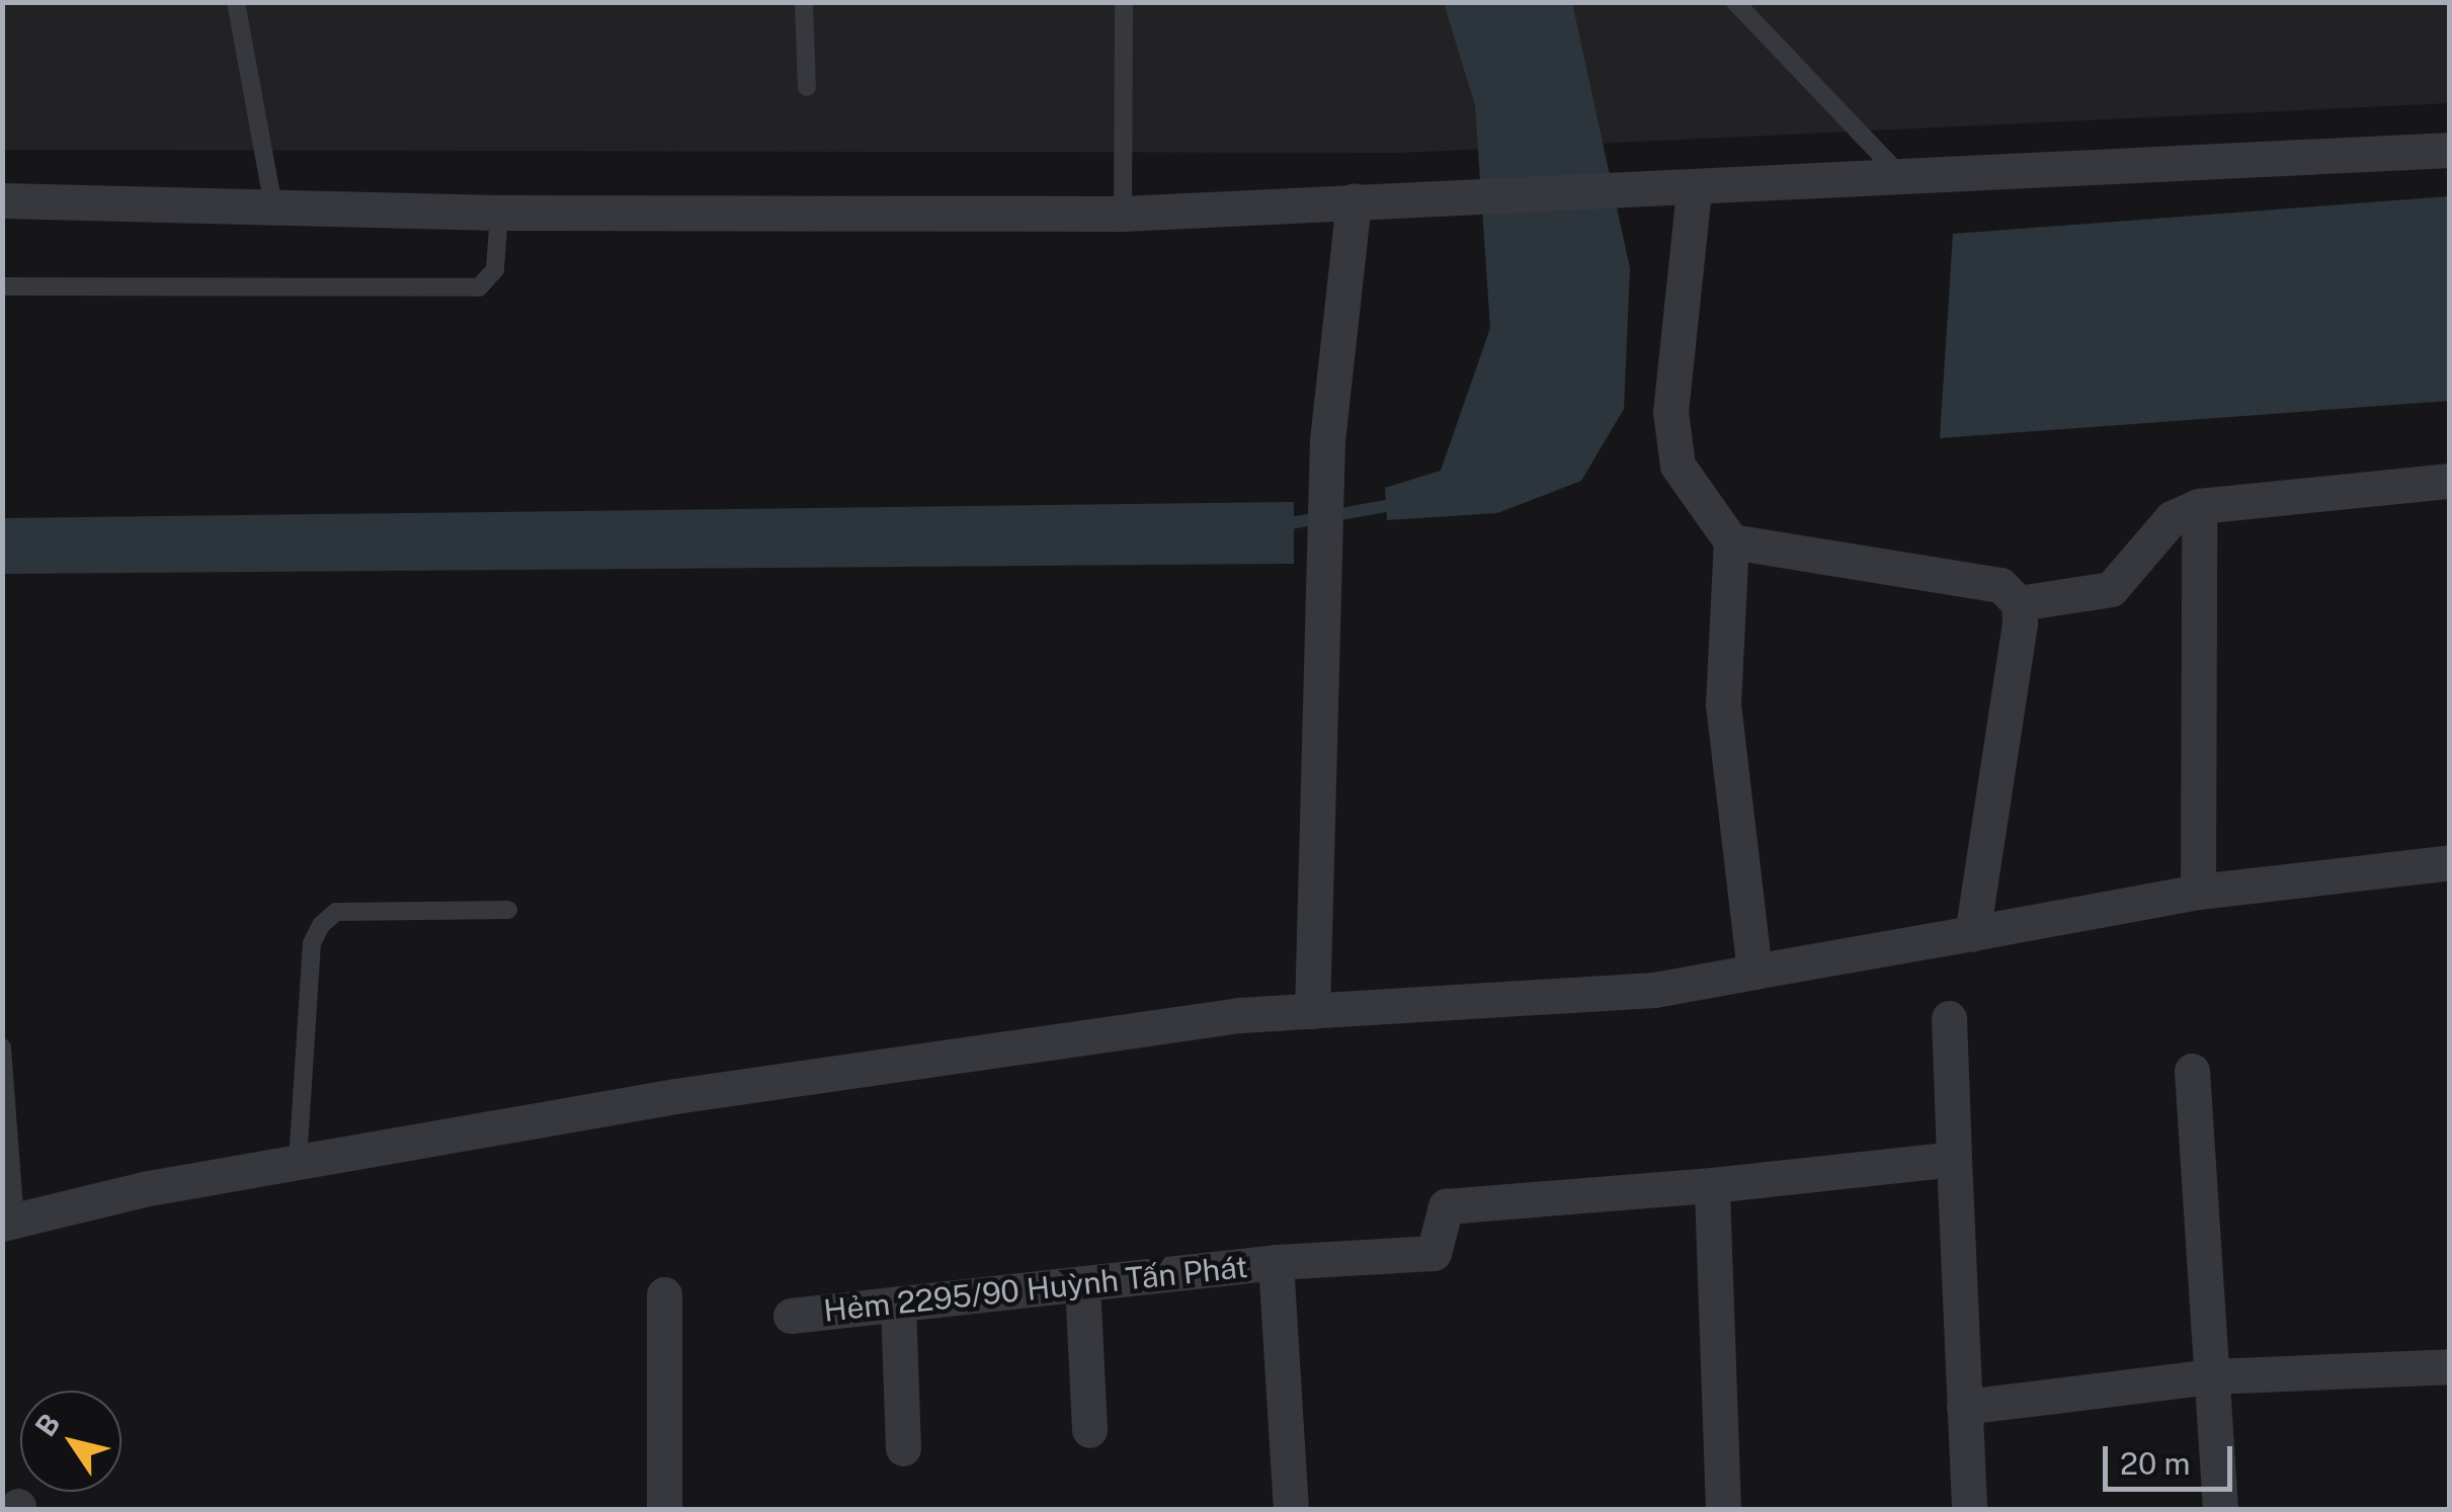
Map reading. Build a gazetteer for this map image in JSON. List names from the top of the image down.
{
  "streets": {
    "street": ["Hẻm 2295/90 Huỳnh Tấn Phát"]
  },
  "scale_bar": "20 m",
  "north": "top left"
}
